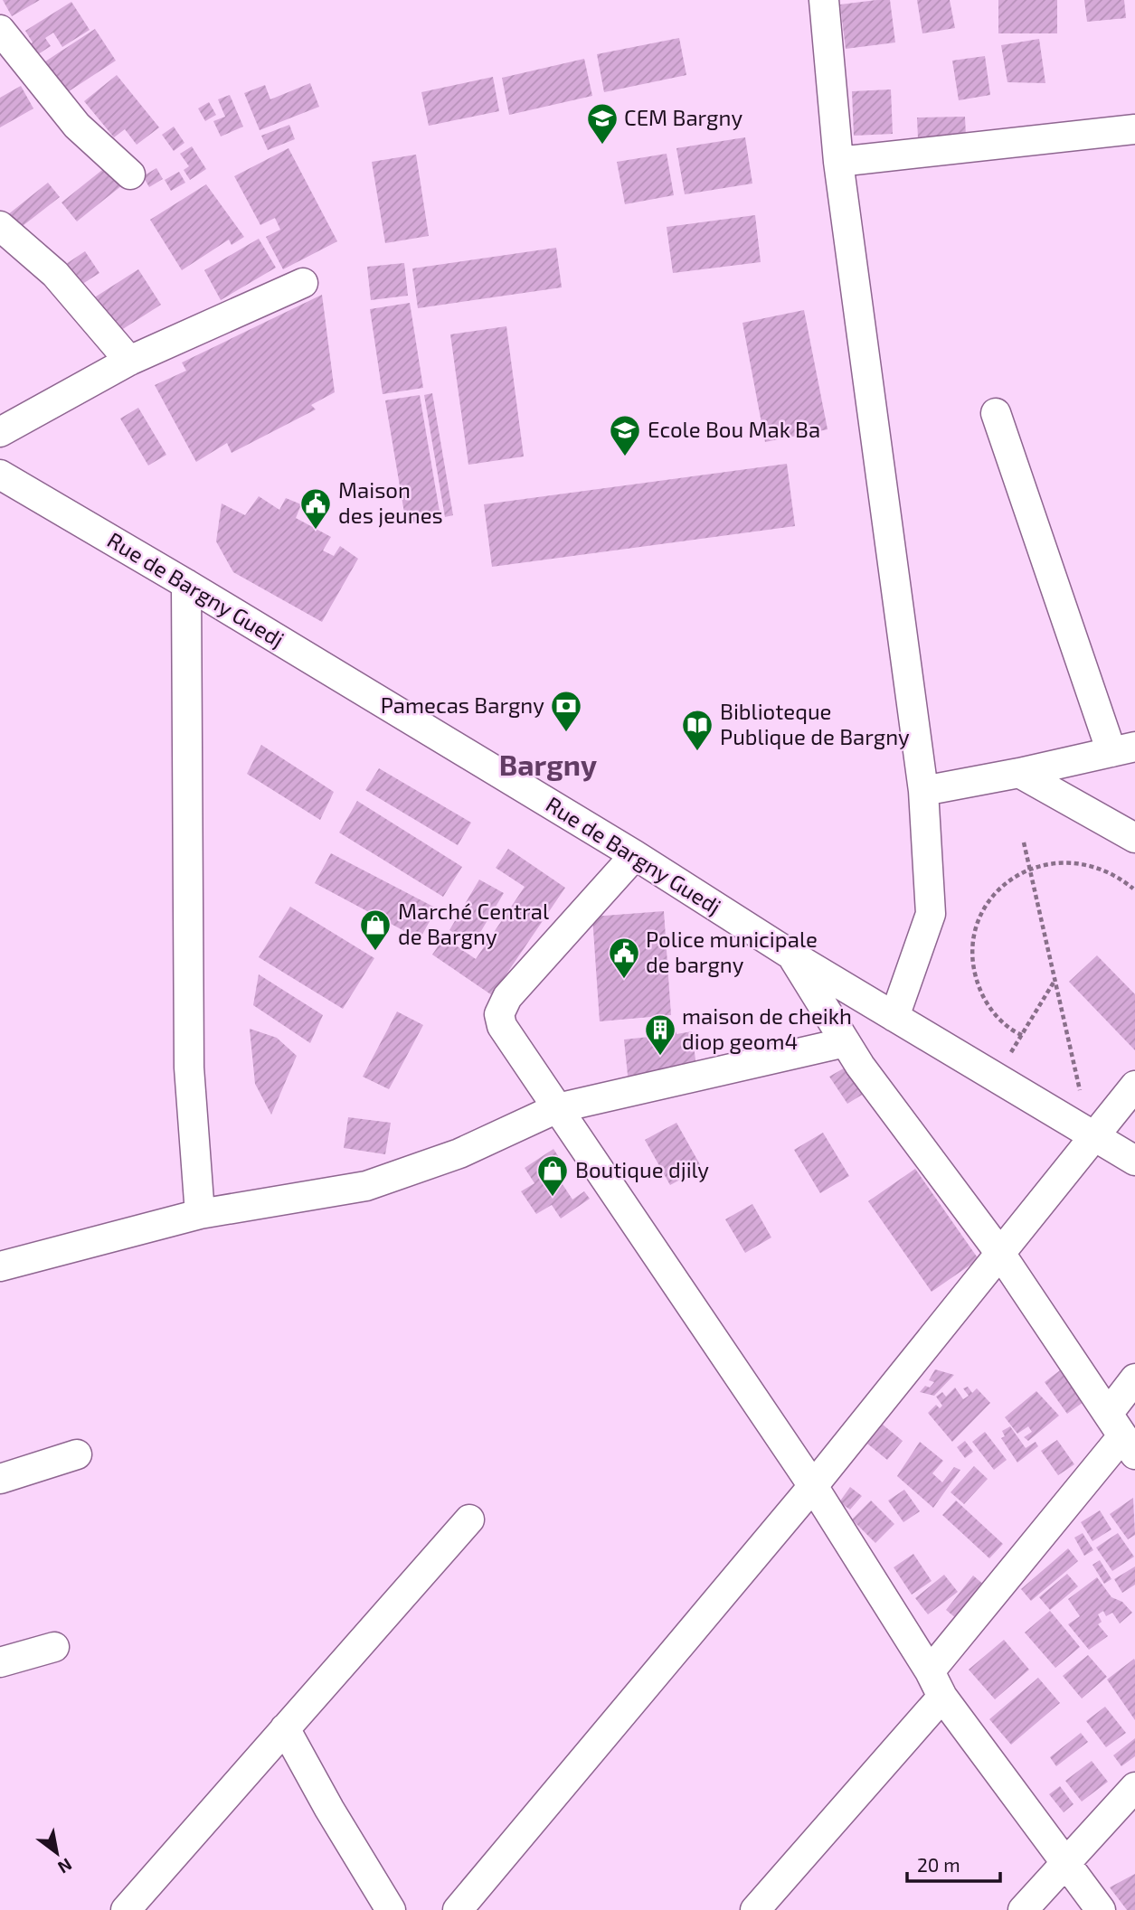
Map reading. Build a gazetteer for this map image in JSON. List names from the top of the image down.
{
  "streets": {
    "street": ["Rue de Bargny Guedj"]
  },
  "districts": ["Bargny"],
  "places": {
    "school or university": ["CEM Bargny", "Ecole Bou Mak Ba"],
    "public building": ["Maison des jeunes", "Police municipale de bargny"],
    "bank": ["Pamecas Bargny"],
    "library": ["Biblioteque Publique de Bargny"],
    "shop": ["Marché Central de Bargny", "Boutique djily"],
    "building": ["maison de cheikh diop geom4"]
  },
  "scale_bar": "20 m",
  "north": "bottom right"
}
